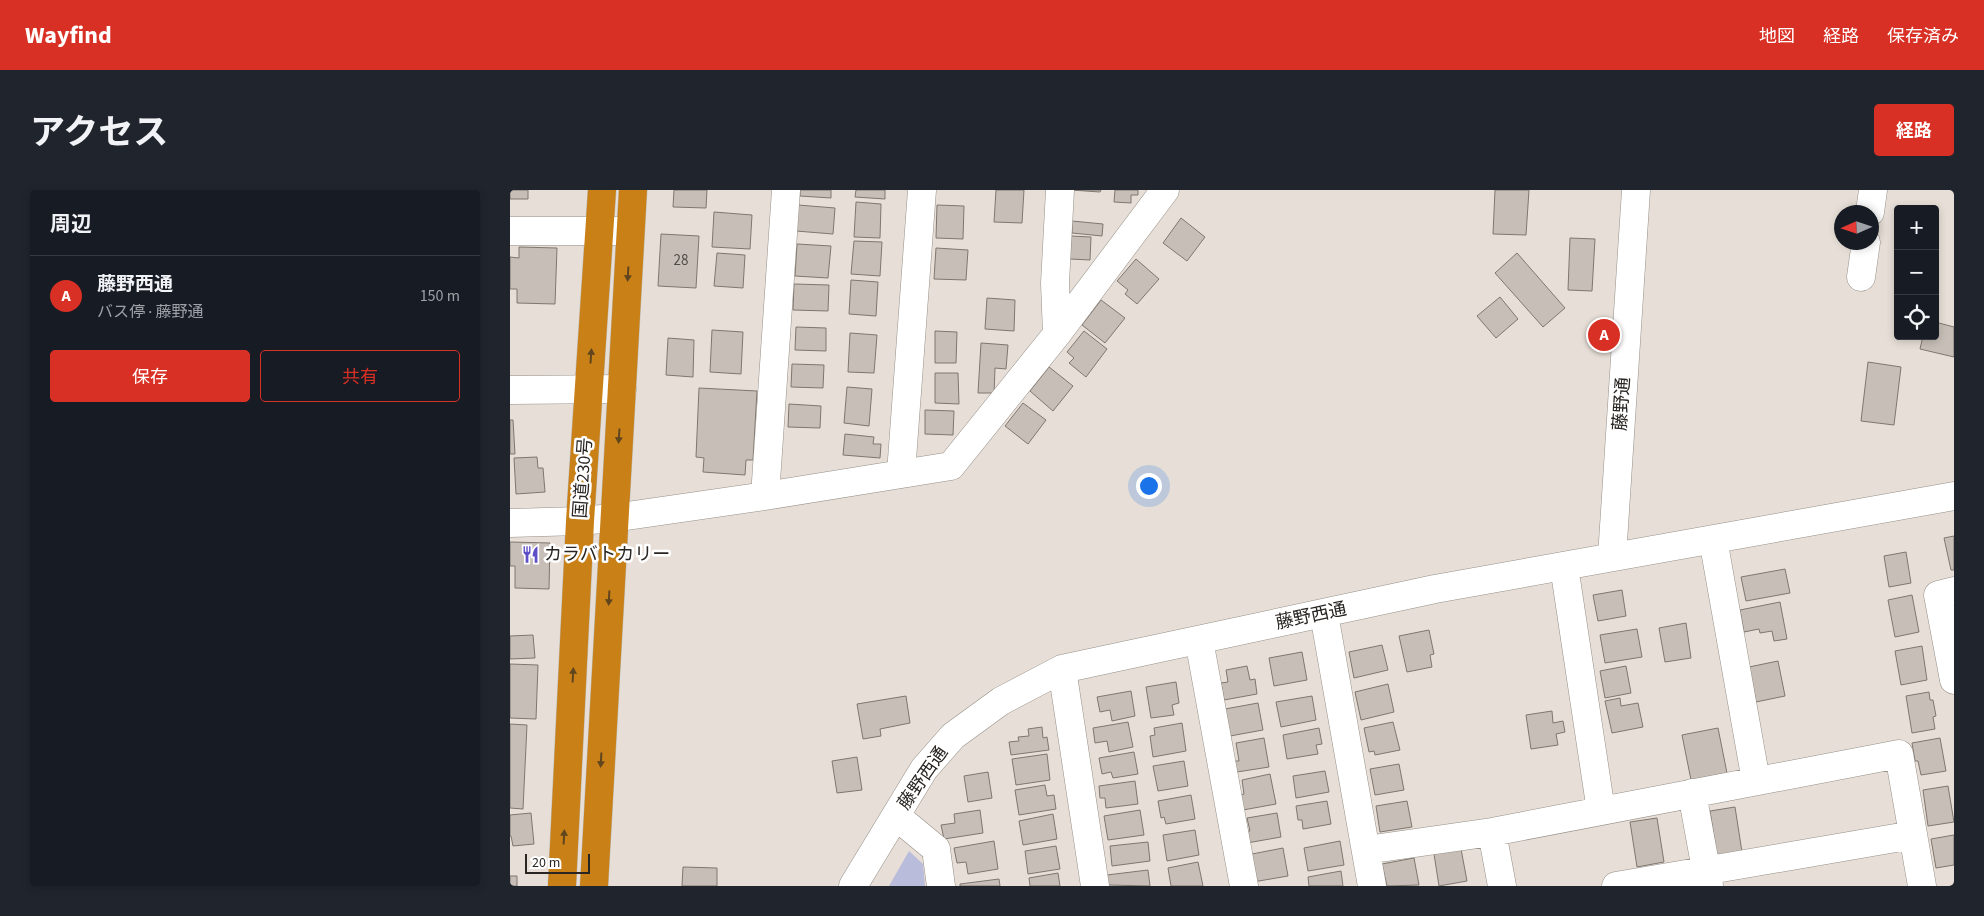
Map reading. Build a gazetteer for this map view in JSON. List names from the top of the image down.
{
  "streets": {
    "highway": ["国道230号"],
    "street": ["藤野通", "藤野西通"]
  },
  "crossings": [
    ["藤野通", "藤野西通"]
  ],
  "places": {
    "restaurant": ["カラバトカリー"]
  },
  "house_numbers": ["28"],
  "scale_bar": "20 m",
  "north": "left",
  "page": {
    "header": "Wayfind",
    "nav": ["地図", "経路", "保存済み"],
    "title": "アクセス",
    "buttons": [
      "経路",
      ["保存", "共有"]
    ],
    "heading": "周辺",
    "map_buttons": ["+", "−"],
    "list": [
      {
        "mark": "A",
        "name": "藤野西通",
        "note": "バス停 · 藤野通",
        "value": "150 m"
      }
    ],
    "pins": "A",
    "scale": "20 m"
  }
}
